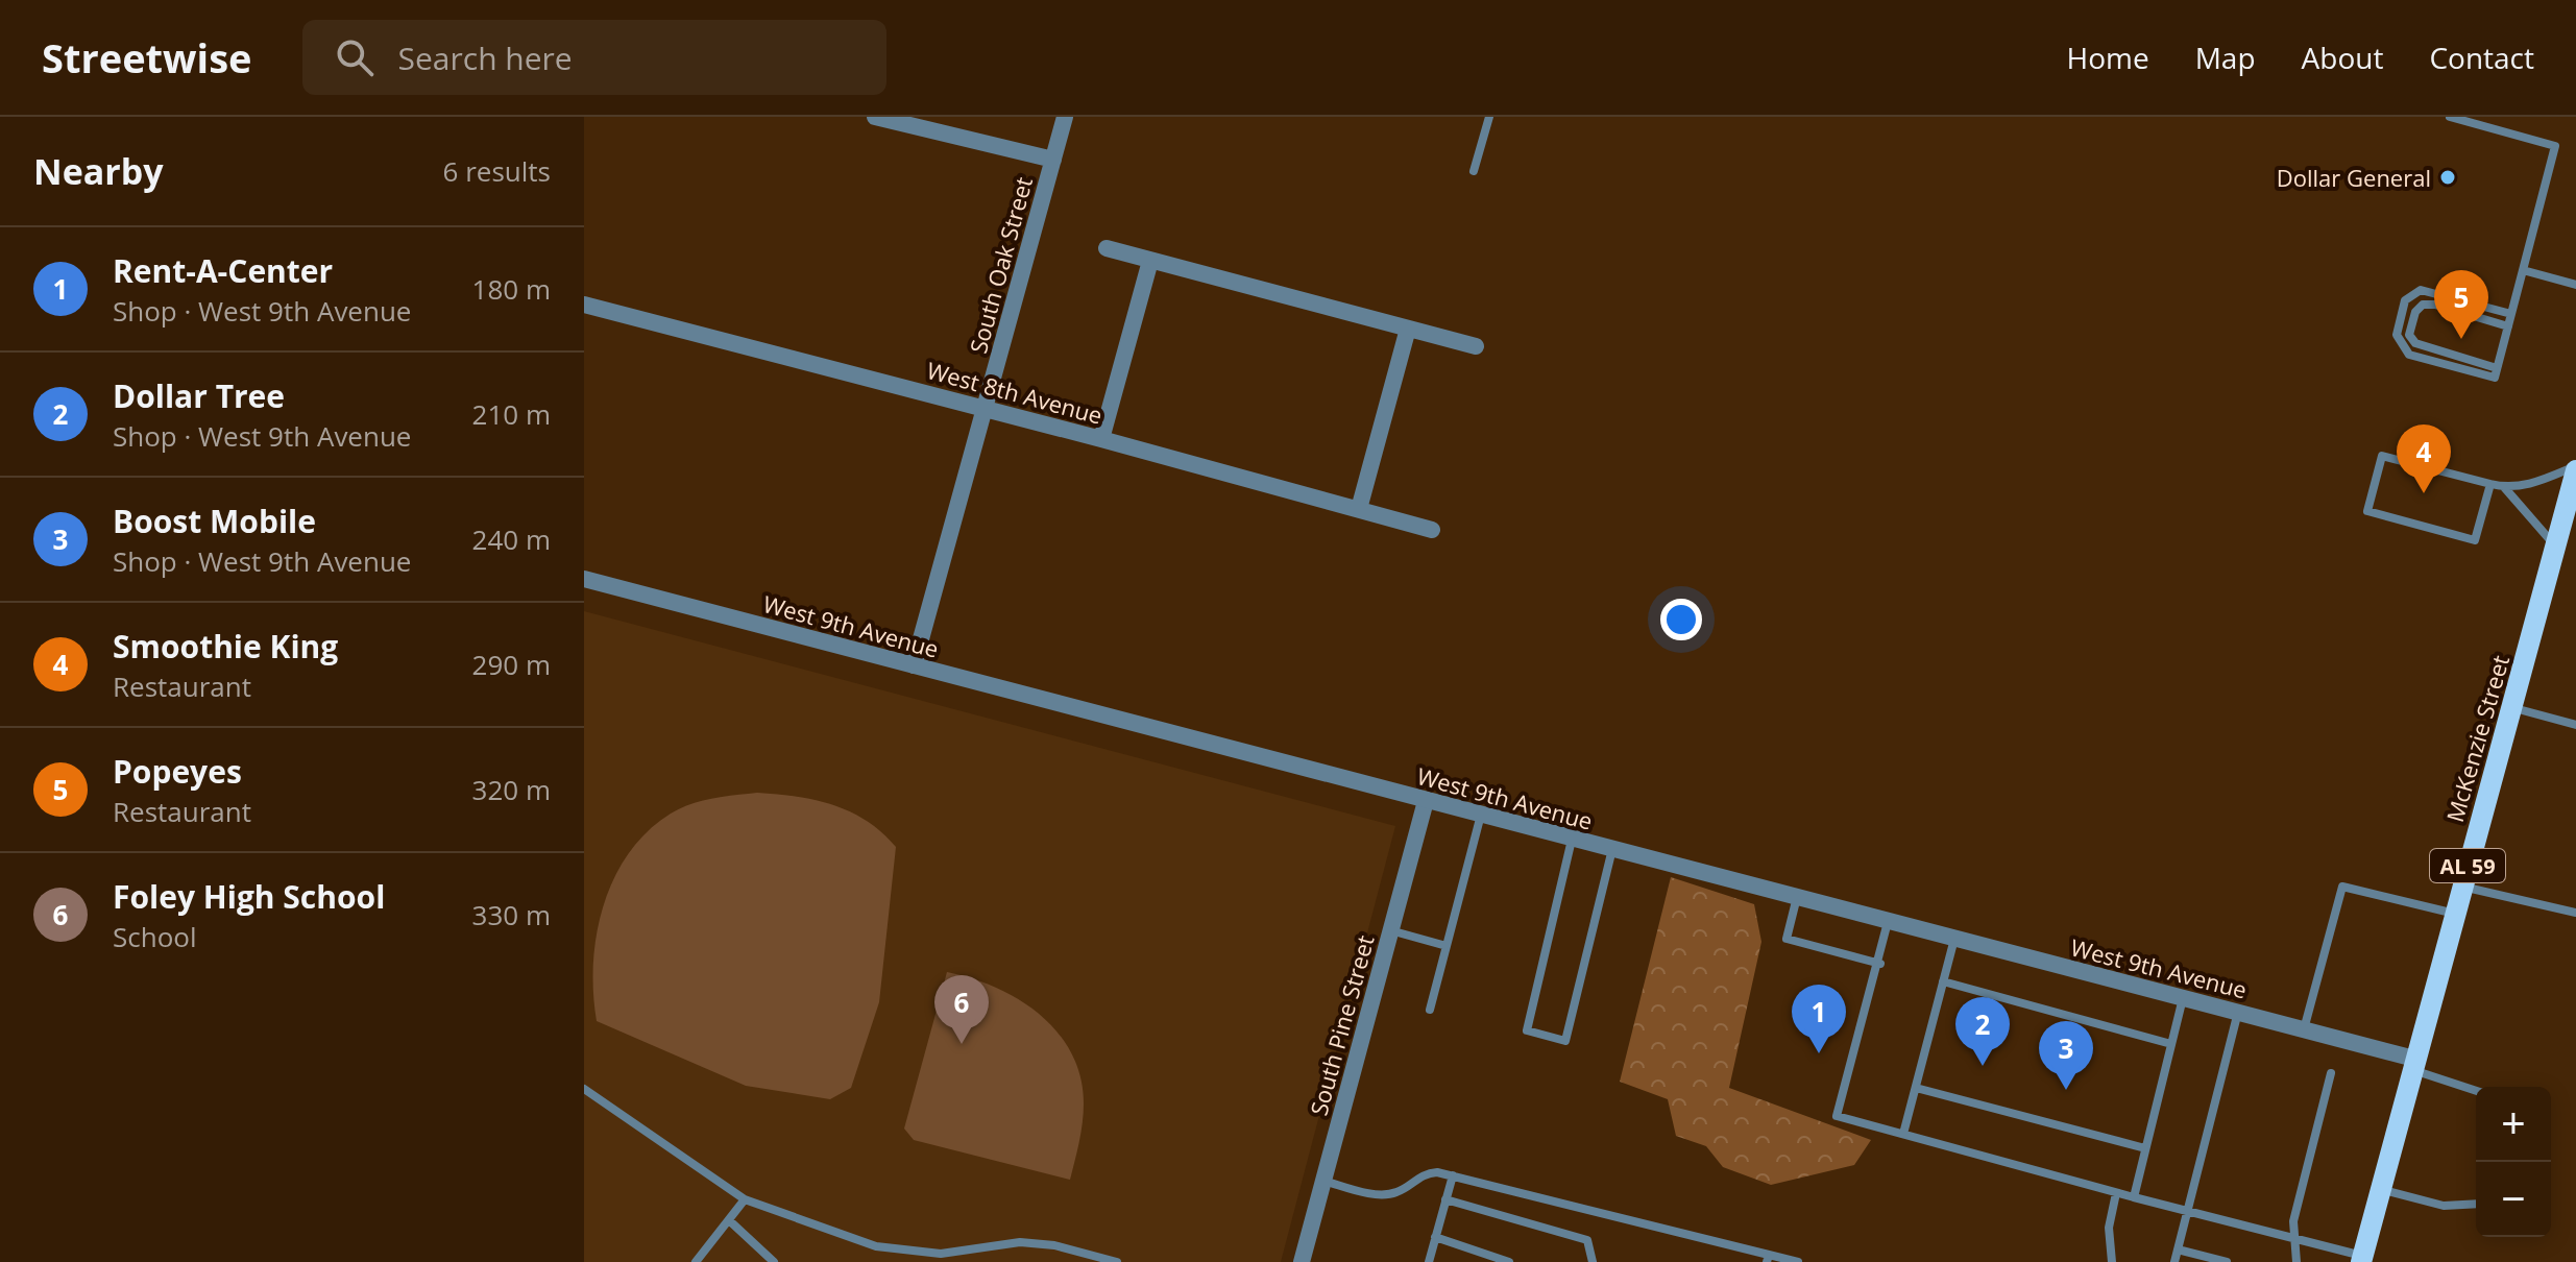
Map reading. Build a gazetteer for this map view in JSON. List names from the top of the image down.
{
  "streets": {
    "main road": ["McKenzie Street", "AL 59"],
    "street": [
      "South Oak Street",
      "West 8th Avenue",
      "West 9th Avenue",
      "South Pine Street"
    ]
  },
  "crossings": [
    ["South Oak Street", "West 8th Avenue"],
    ["South Oak Street", "West 9th Avenue"],
    ["West 9th Avenue", "McKenzie Street"],
    ["West 9th Avenue", "South Pine Street"]
  ],
  "places": ["Dollar General"],
  "page": {
    "header": "Streetwise",
    "search": "Search here",
    "nav": [
      "Home",
      "Map",
      "About",
      "Contact"
    ],
    "heading": ["Nearby", "6 results"],
    "list": [
      {
        "mark": "1",
        "name": "Rent-A-Center",
        "note": "Shop · West 9th Avenue",
        "value": "180 m"
      },
      {
        "mark": "2",
        "name": "Dollar Tree",
        "note": "Shop · West 9th Avenue",
        "value": "210 m"
      },
      {
        "mark": "3",
        "name": "Boost Mobile",
        "note": "Shop · West 9th Avenue",
        "value": "240 m"
      },
      {
        "mark": "4",
        "name": "Smoothie King",
        "note": "Restaurant",
        "value": "290 m"
      },
      {
        "mark": "5",
        "name": "Popeyes",
        "note": "Restaurant",
        "value": "320 m"
      },
      {
        "mark": "6",
        "name": "Foley High School",
        "note": "School",
        "value": "330 m"
      }
    ],
    "pins": [
      "5",
      "4",
      "6",
      "1",
      "2",
      "3"
    ],
    "map_buttons": ["+", "−"]
  }
}
